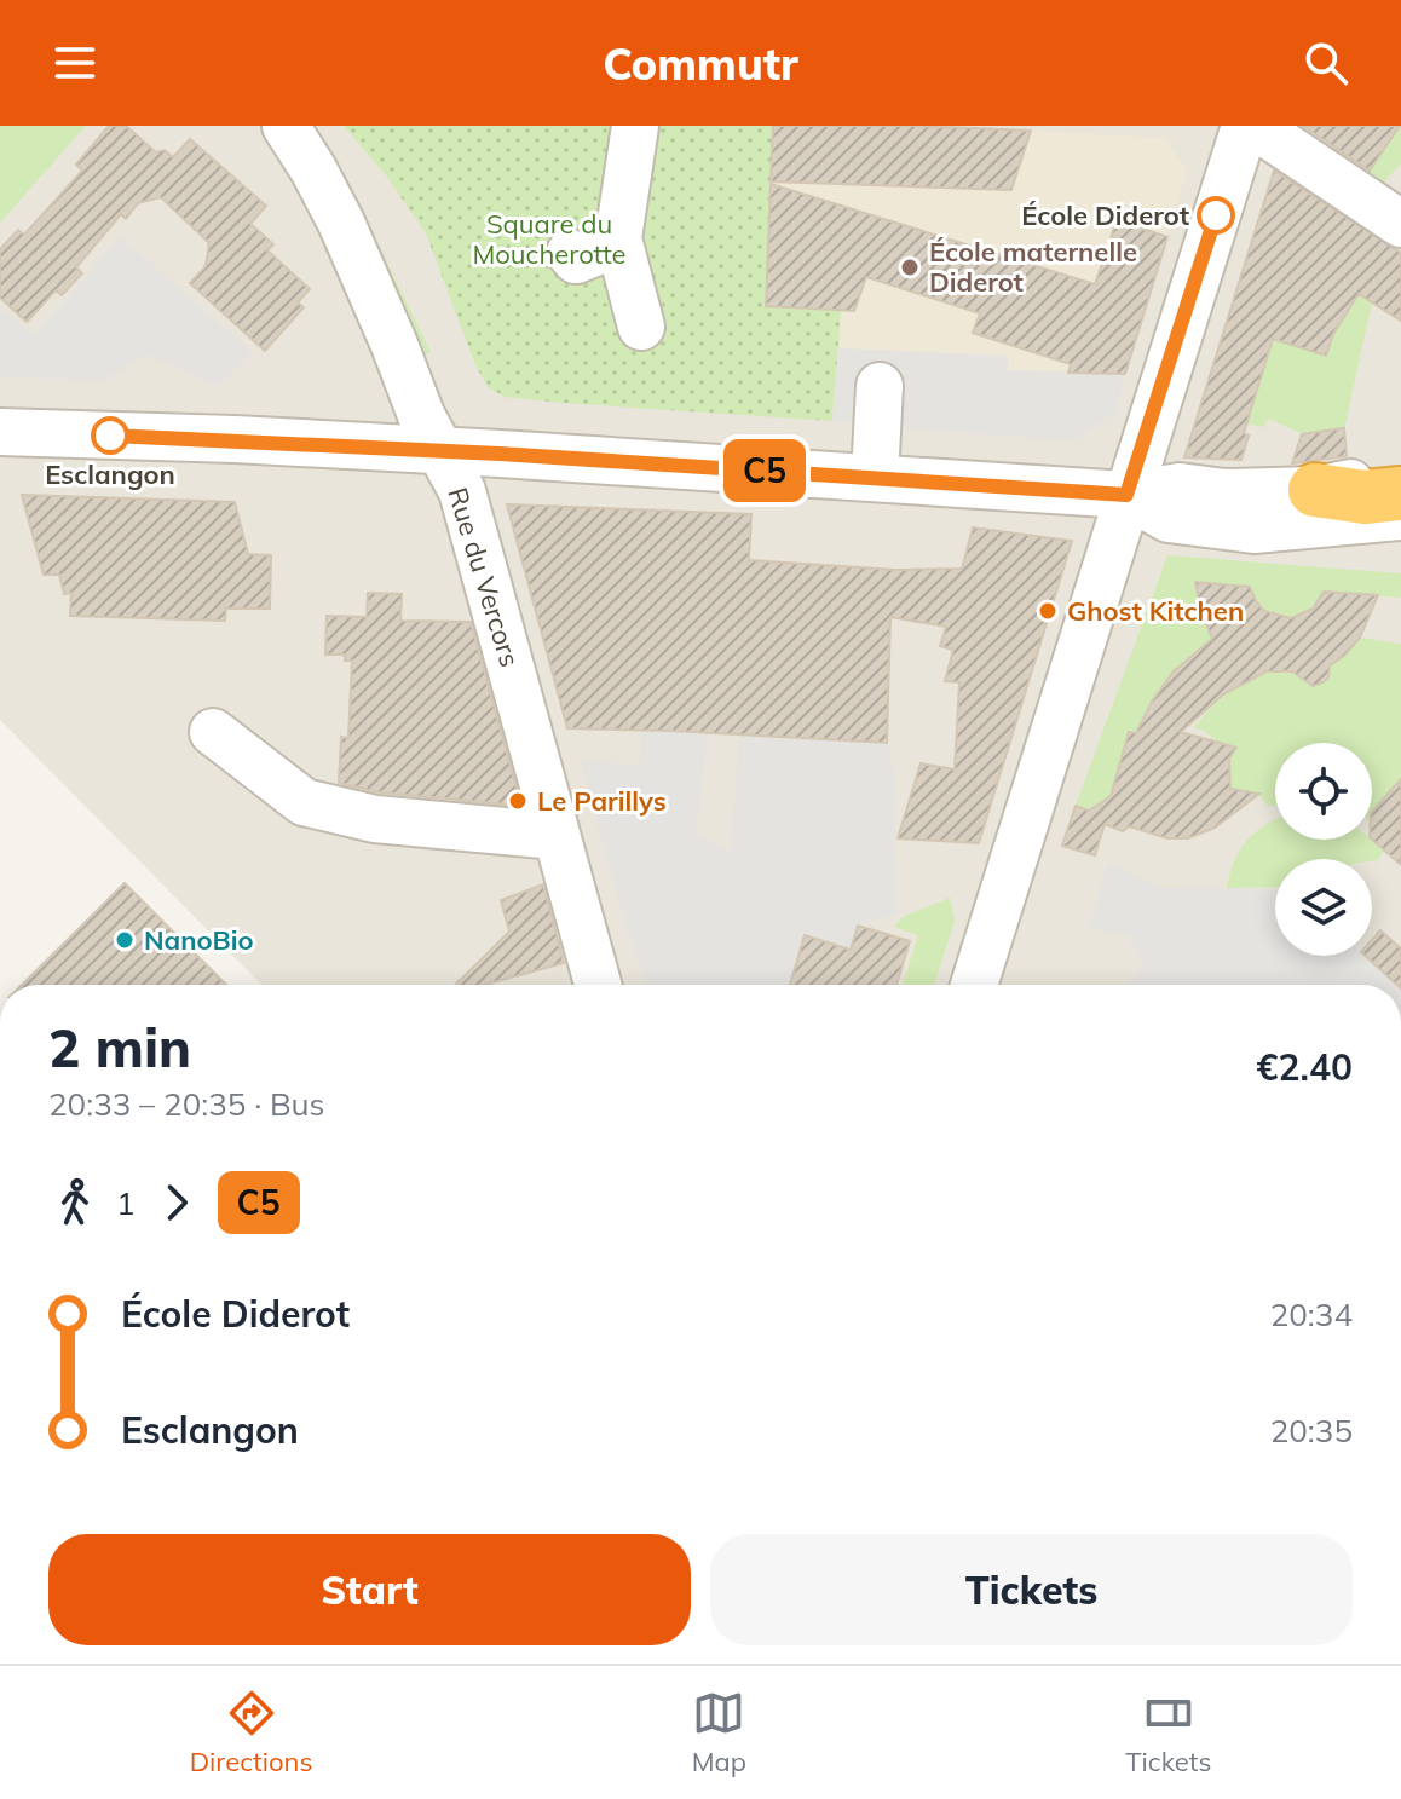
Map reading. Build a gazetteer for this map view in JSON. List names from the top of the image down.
{
  "streets": {
    "street": ["Rue du Vercors"]
  },
  "parks": ["Square du Moucherotte"],
  "places": [
    "École Diderot",
    "École maternelle Diderot",
    "Esclangon",
    "Ghost Kitchen",
    "Le Parillys",
    "NanoBio"
  ],
  "lines": ["bus line C5"],
  "page": {
    "header": "Commutr",
    "on_map": "C5",
    "heading": ["2 min", "20:33 – 20:35 · Bus", "€2.40"],
    "legs": ["1", "C5"],
    "list": [
      {
        "name": "École Diderot",
        "value": "20:34"
      },
      {
        "name": "Esclangon",
        "value": "20:35"
      }
    ],
    "buttons": ["Start", "Tickets"],
    "tabs": ["Directions", "Map", "Tickets"]
  }
}
